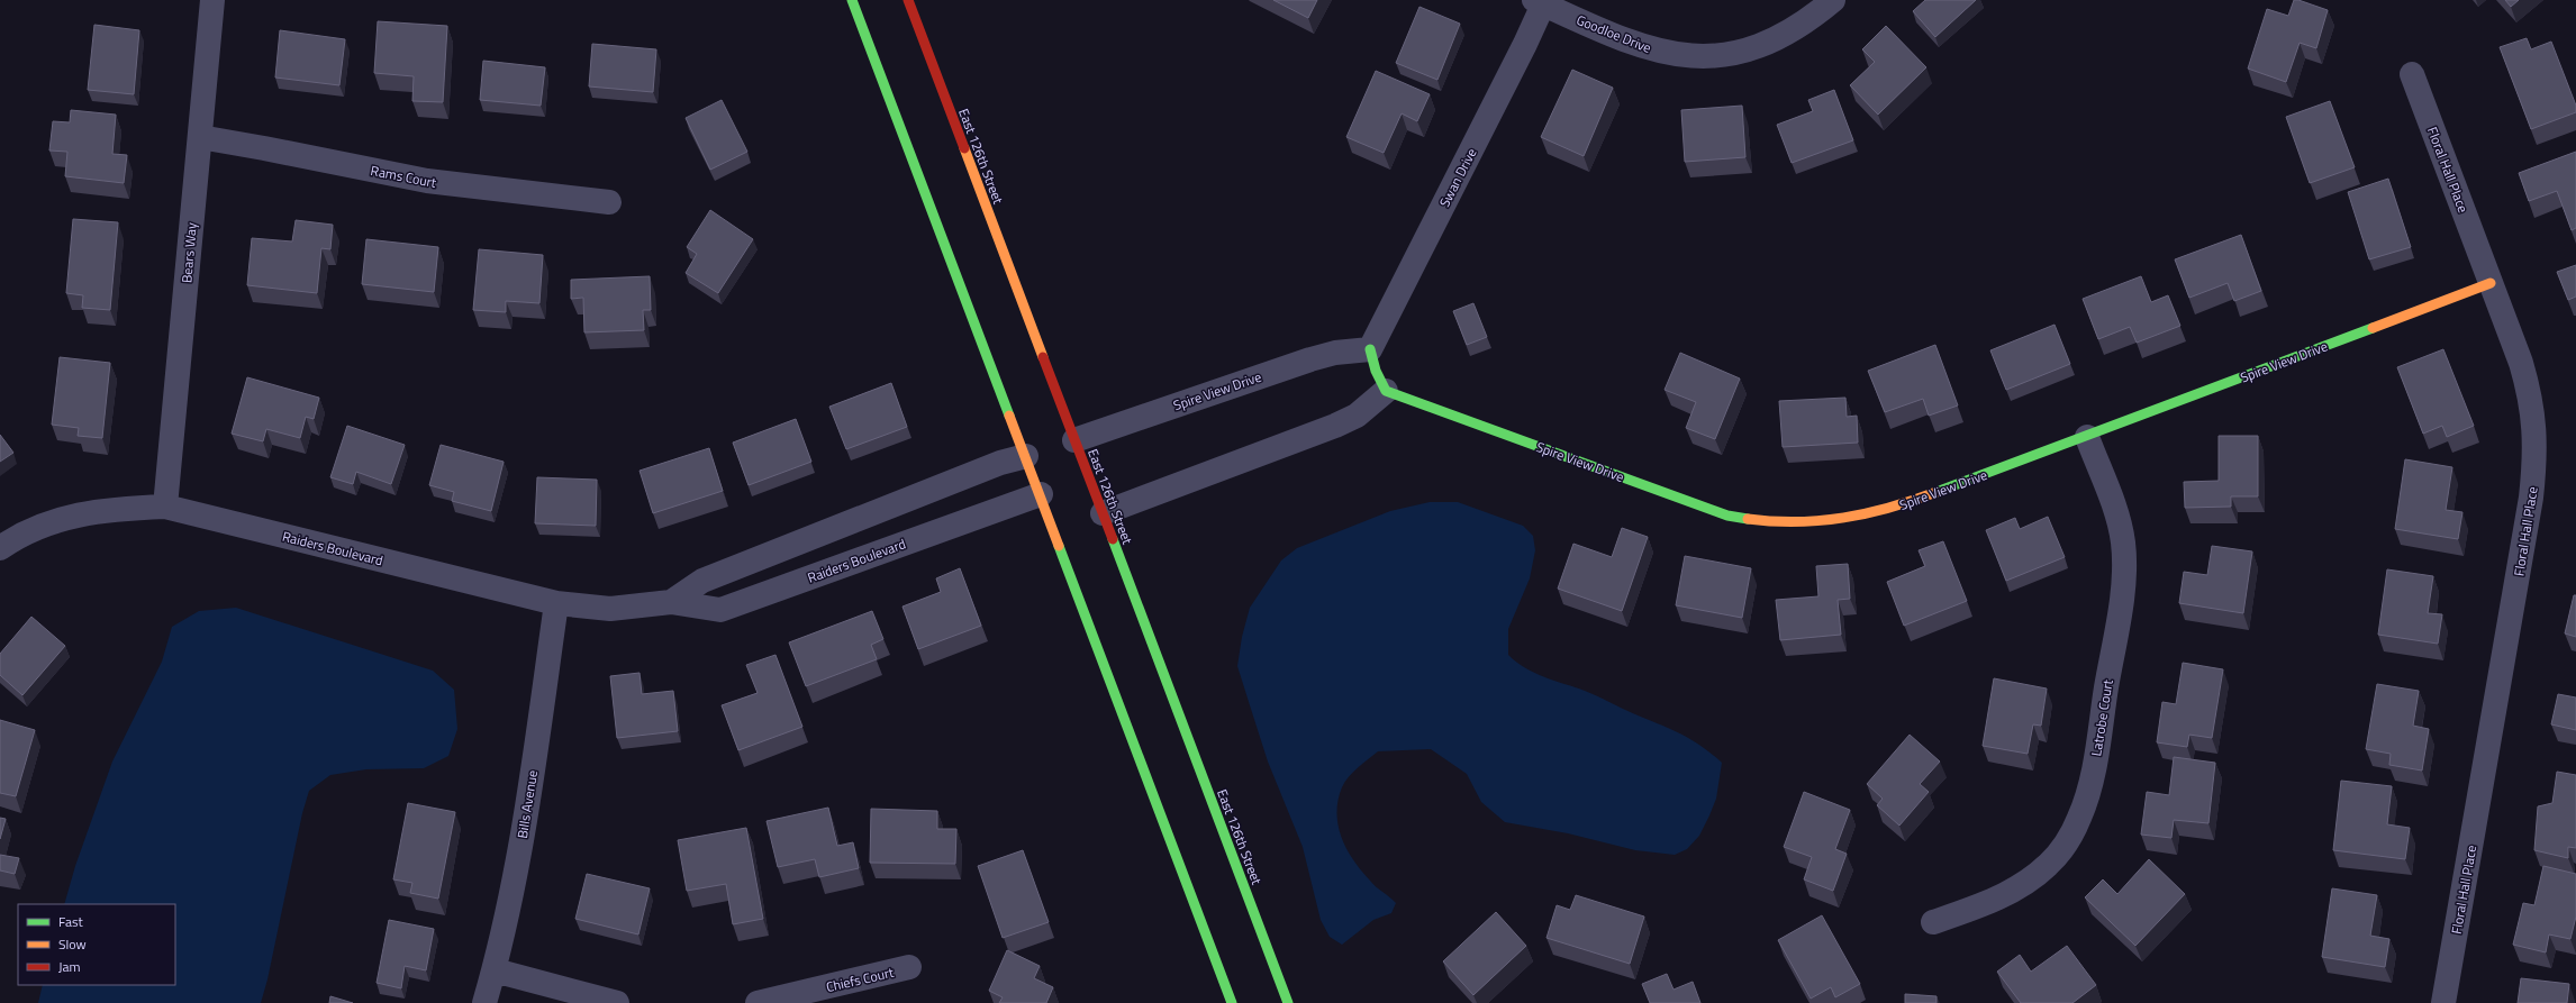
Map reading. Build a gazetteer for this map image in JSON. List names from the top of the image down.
{
  "streets": {
    "main road": ["East 126th Street", "Spire View Drive"],
    "street": [
      "Goodloe Drive",
      "Floral Hall Place",
      "Rams Court",
      "Swan Drive",
      "Bears Way",
      "Raiders Boulevard",
      "Latrobe Court",
      "Bills Avenue",
      "Chiefs Court"
    ]
  },
  "crossings": [
    ["Goodloe Drive", "Swan Drive"],
    ["East 126th Street", "Spire View Drive"],
    ["Floral Hall Place", "Spire View Drive"],
    ["Rams Court", "Bears Way"],
    ["Swan Drive", "Spire View Drive"],
    ["Bears Way", "Raiders Boulevard"],
    ["Spire View Drive", "Latrobe Court"],
    ["Raiders Boulevard", "Bills Avenue"]
  ],
  "legend": ["Fast", "Slow", "Jam"]
}
